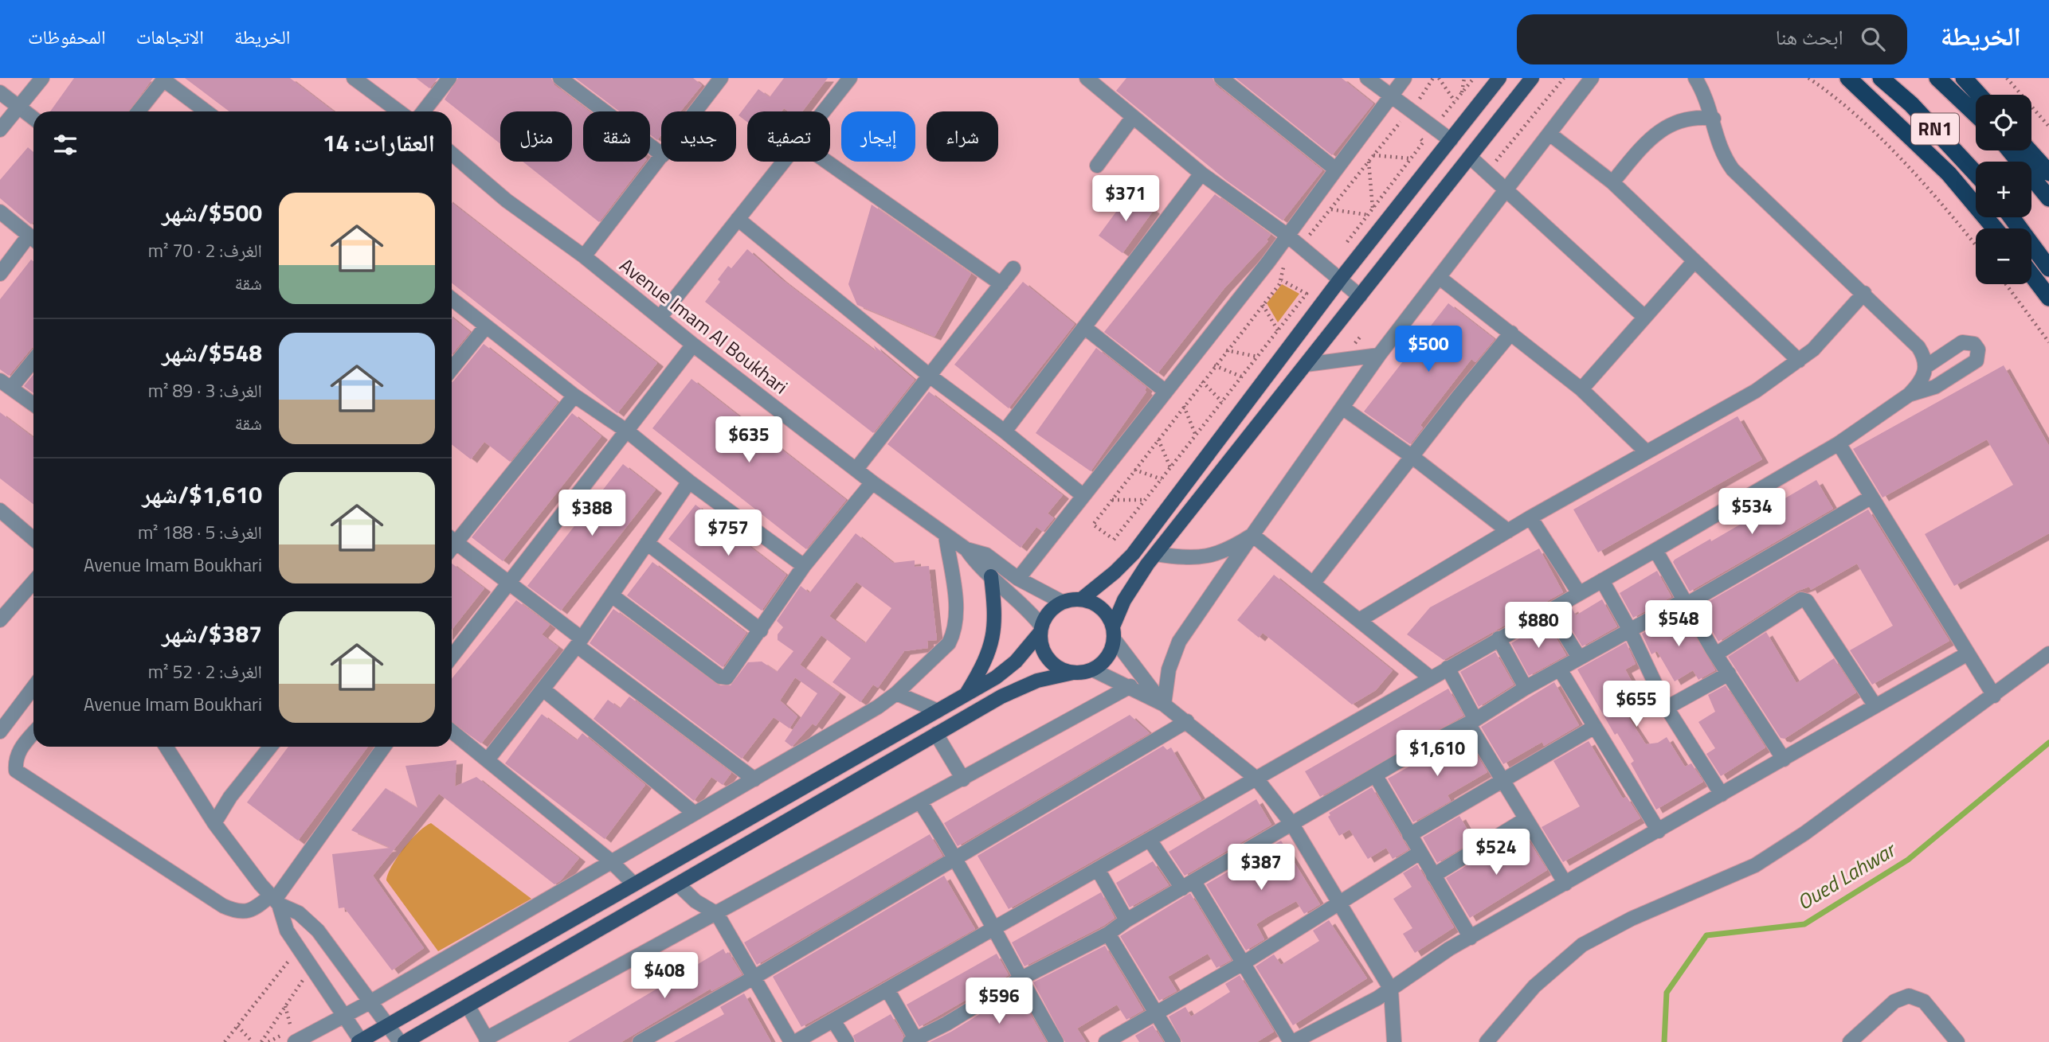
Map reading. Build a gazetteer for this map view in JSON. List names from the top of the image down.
{
  "streets": {
    "highway": ["RN1"],
    "street": ["Avenue Imam Al Boukhari"]
  },
  "water": ["Oued Lahwar"],
  "page": {
    "header": "الخريطة",
    "search": "ابحث هنا",
    "nav": ["الخريطة", "الاتجاهات", "المحفوظات"],
    "map_buttons": ["+", "−"],
    "chip": [
      "شراء",
      "إيجار",
      "تصفية",
      "جديد",
      "شقة",
      "منزل"
    ],
    "heading": "العقارات: 14",
    "price": [
      "$371",
      "$500",
      "$635",
      "$534",
      "$388",
      "$757",
      "$548",
      "$880",
      "$655",
      "$1,610",
      "$524",
      "$387",
      "$408",
      "$596"
    ],
    "list": [
      {
        "name": "$500/شهر",
        "note": "الغرف: 2 · 70 m² · شقة"
      },
      {
        "name": "$548/شهر",
        "note": "الغرف: 3 · 89 m² · شقة"
      },
      {
        "name": "$1,610/شهر",
        "note": "الغرف: 5 · 188 m² · Avenue Imam Boukhari"
      },
      {
        "name": "$387/شهر",
        "note": "الغرف: 2 · 52 m² · Avenue Imam Boukhari"
      }
    ]
  }
}
